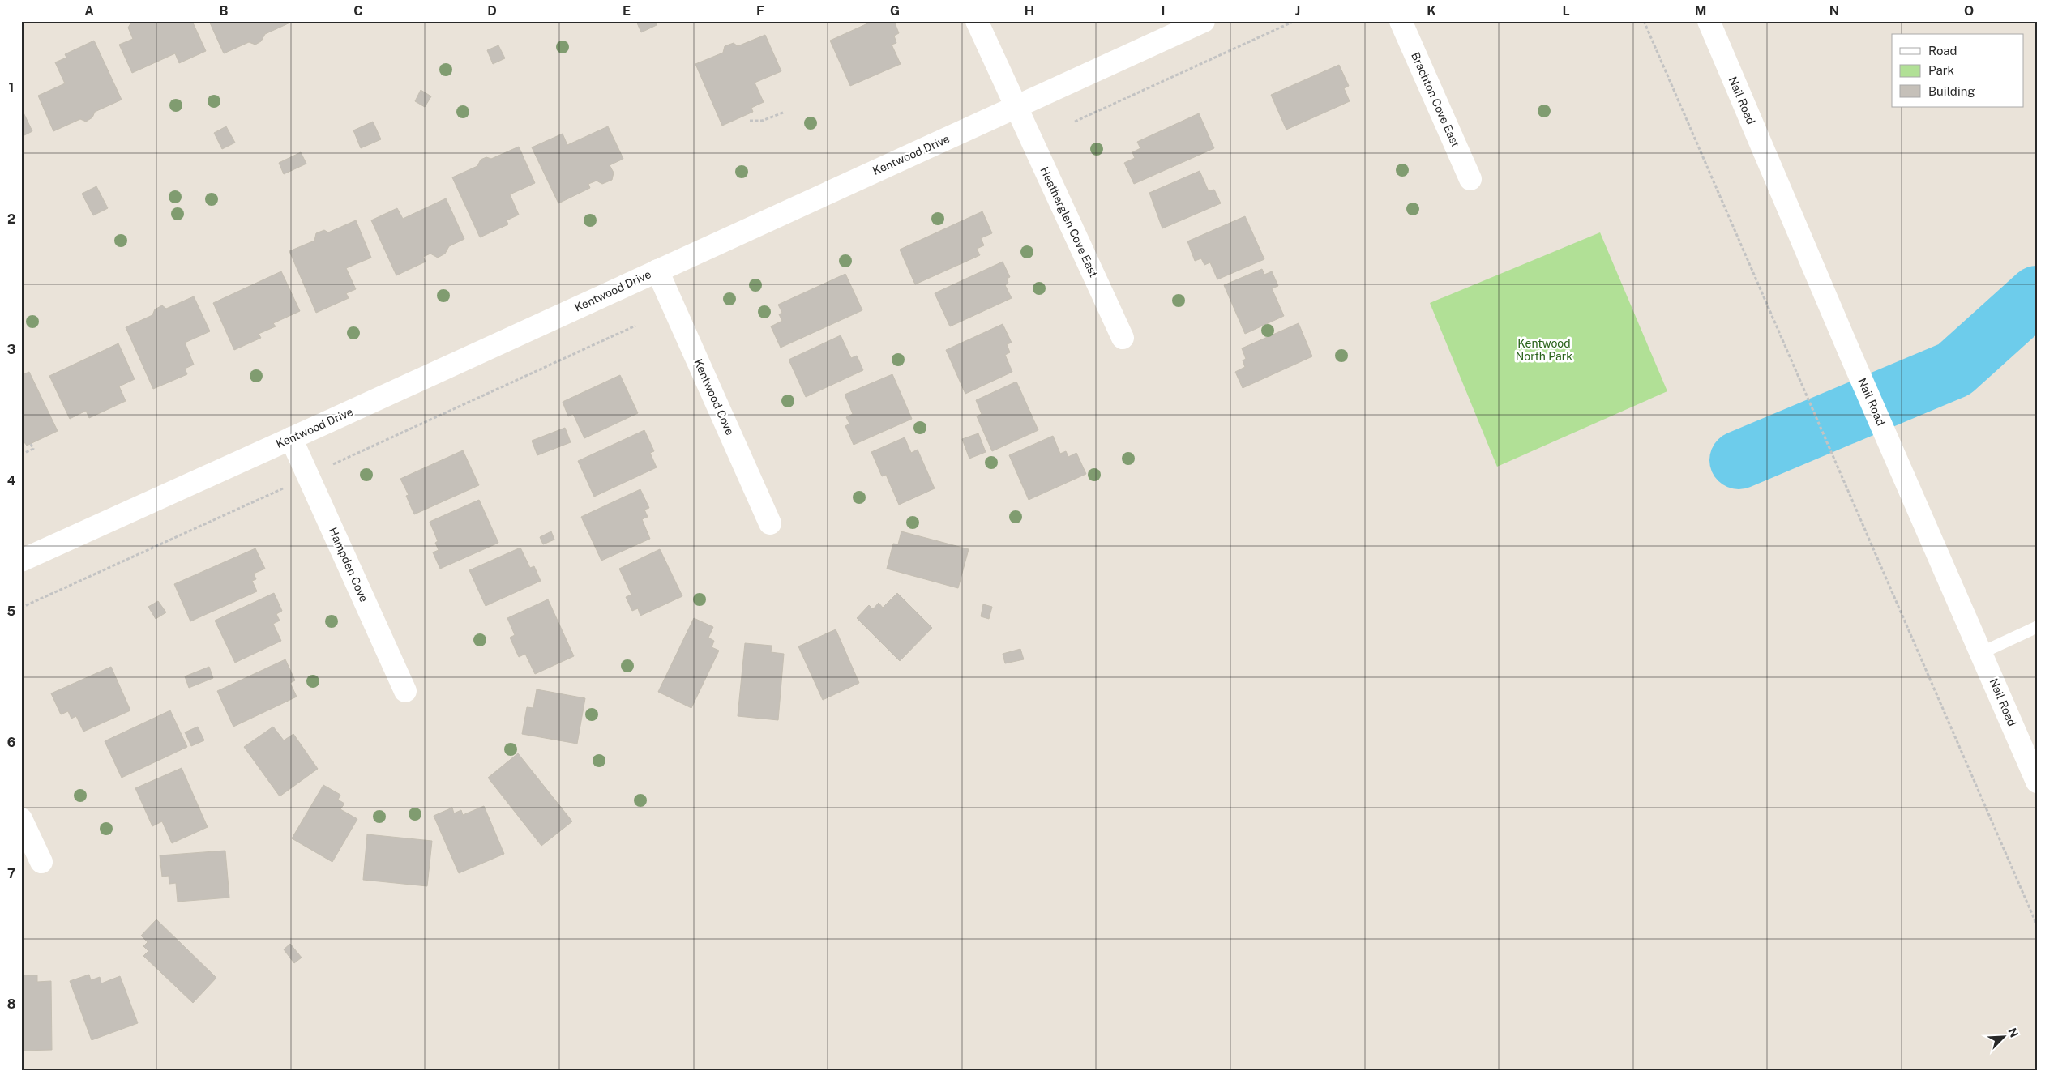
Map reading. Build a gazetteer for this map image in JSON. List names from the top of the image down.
{
  "streets": {
    "street": [
      "Brachton Cove East",
      "Nail Road",
      "Kentwood Drive",
      "Heatherglen Cove East",
      "Kentwood Cove",
      "Hampden Cove"
    ]
  },
  "crossings": [
    ["Kentwood Drive", "Heatherglen Cove East"],
    ["Kentwood Drive", "Kentwood Cove"],
    ["Kentwood Drive", "Hampden Cove"]
  ],
  "parks": ["Kentwood North Park"],
  "legend": ["Road", "Park", "Building"],
  "north": "top right",
  "grid": {
    "columns": [
      "A",
      "B",
      "C",
      "D",
      "E",
      "F",
      "G",
      "H",
      "I",
      "J",
      "K",
      "L",
      "M",
      "N",
      "O"
    ],
    "rows": [
      "1",
      "2",
      "3",
      "4",
      "5",
      "6",
      "7",
      "8"
    ]
  }
}
